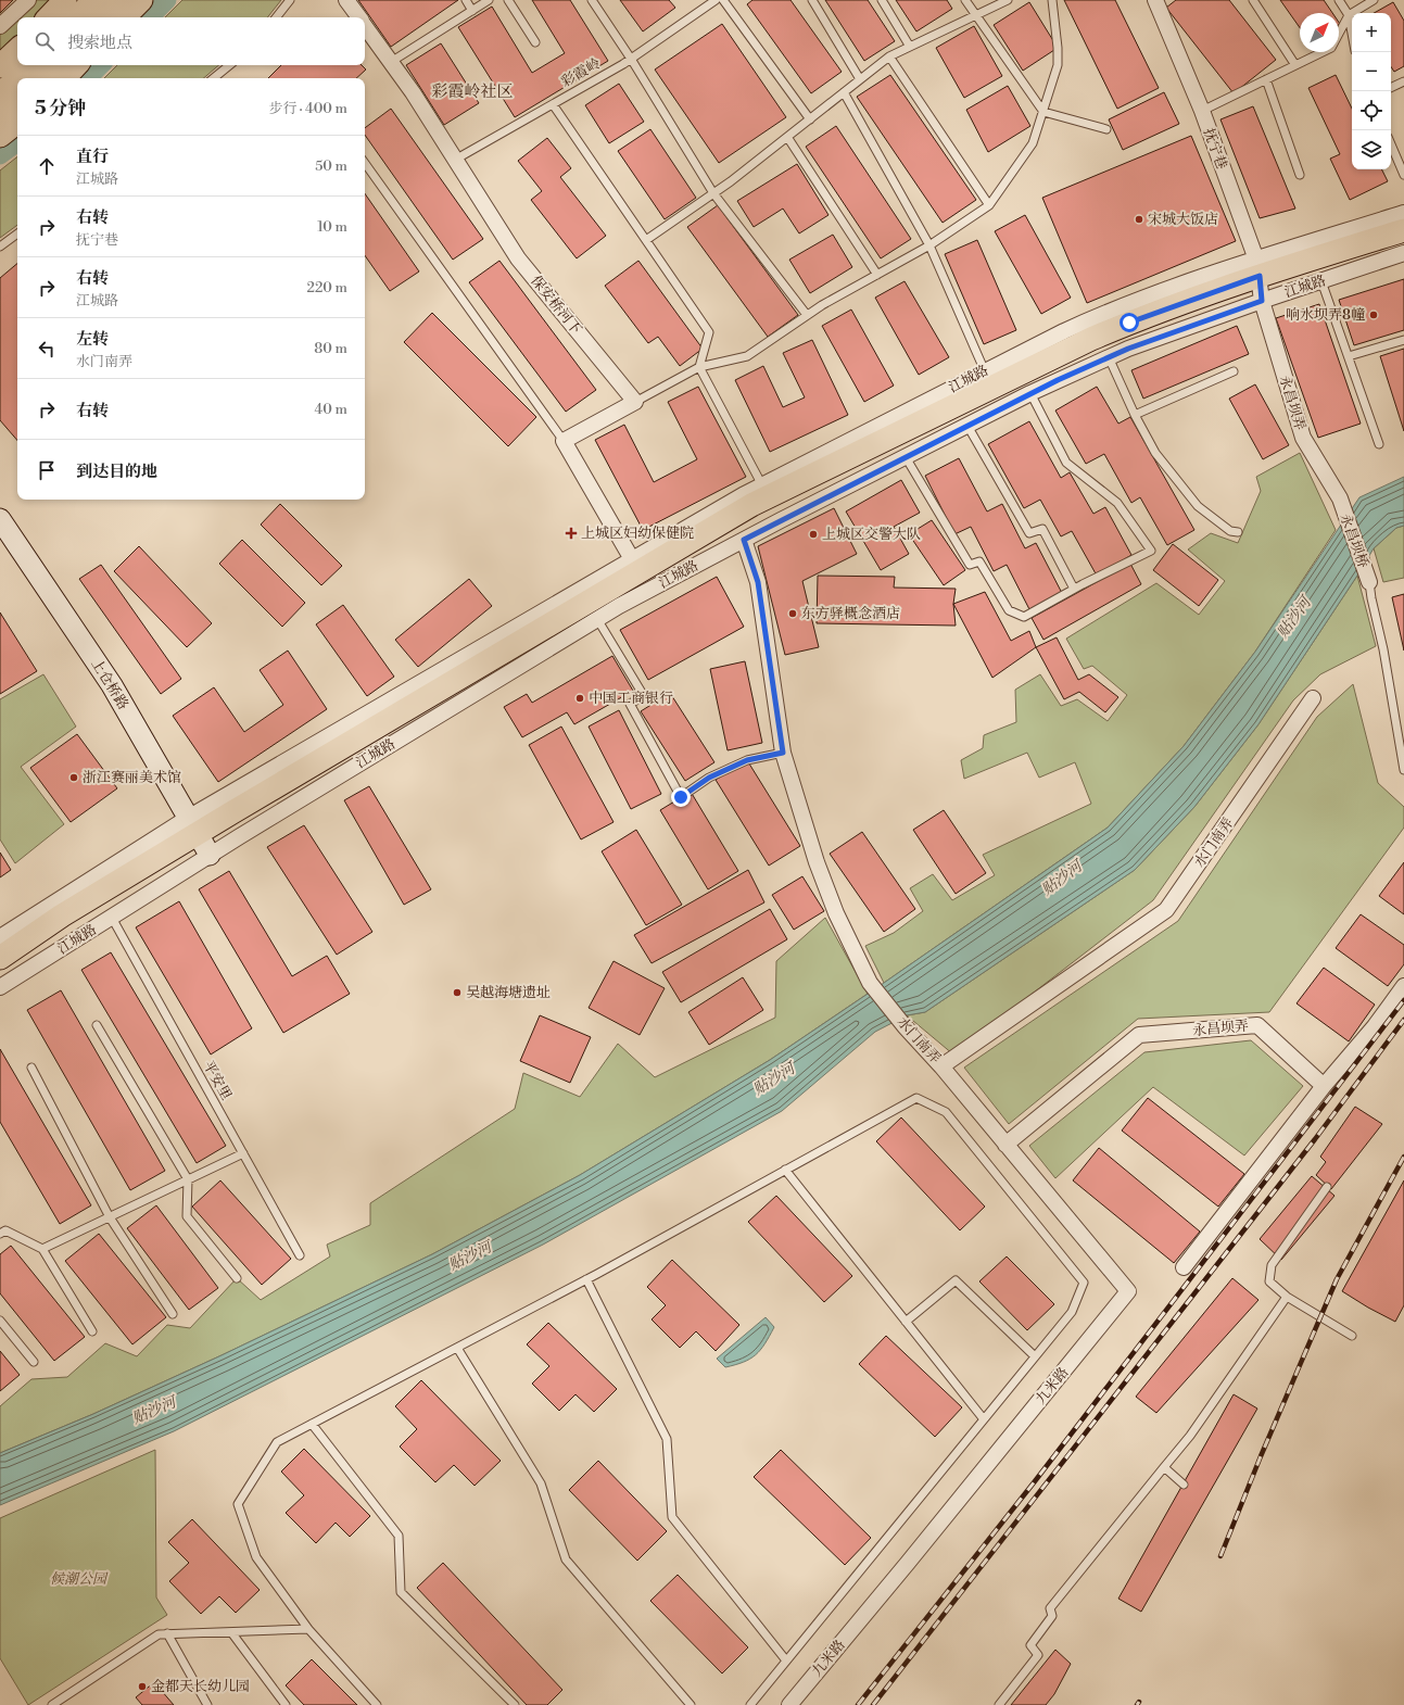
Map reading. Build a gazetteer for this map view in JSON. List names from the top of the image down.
{
  "streets": {
    "main road": ["江城路"],
    "street": [
      "抚宁巷",
      "保安桥河下",
      "永昌坝弄",
      "永昌坝桥",
      "上仓桥路",
      "水门南弄",
      "九米路"
    ],
    "lane": ["彩霞岭", "平安里"]
  },
  "crossings": [
    ["彩霞岭", "保安桥河下"],
    ["抚宁巷", "江城路"],
    ["抚宁巷", "永昌坝弄"],
    ["江城路", "永昌坝弄"],
    ["江城路", "上仓桥路"],
    ["江城路", "水门南弄"],
    ["江城路", "平安里"],
    ["永昌坝弄", "永昌坝桥"],
    ["永昌坝弄", "九米路"],
    ["水门南弄", "九米路"]
  ],
  "districts": ["彩霞岭社区"],
  "water": ["贴沙河"],
  "parks": ["候潮公园"],
  "places": {
    "other": [
      "宋城大饭店",
      "响水坝弄8幢",
      "上城区交警大队",
      "东方驿概念酒店",
      "中国工商银行",
      "浙江赛丽美术馆",
      "吴越海塘遗址",
      "金都天长幼儿园"
    ],
    "health": ["上城区妇幼保健院"]
  },
  "north": "top right",
  "page": {
    "map_buttons": ["+", "−"],
    "search": "搜索地点",
    "heading": ["5 分钟", "步行 · 400 m"],
    "list": [
      ["直行", "江城路", "50 m"],
      ["右转", "抚宁巷", "10 m"],
      ["右转", "江城路", "220 m"],
      ["左转", "水门南弄", "80 m"],
      ["右转", "40 m"],
      "到达目的地"
    ]
  }
}
